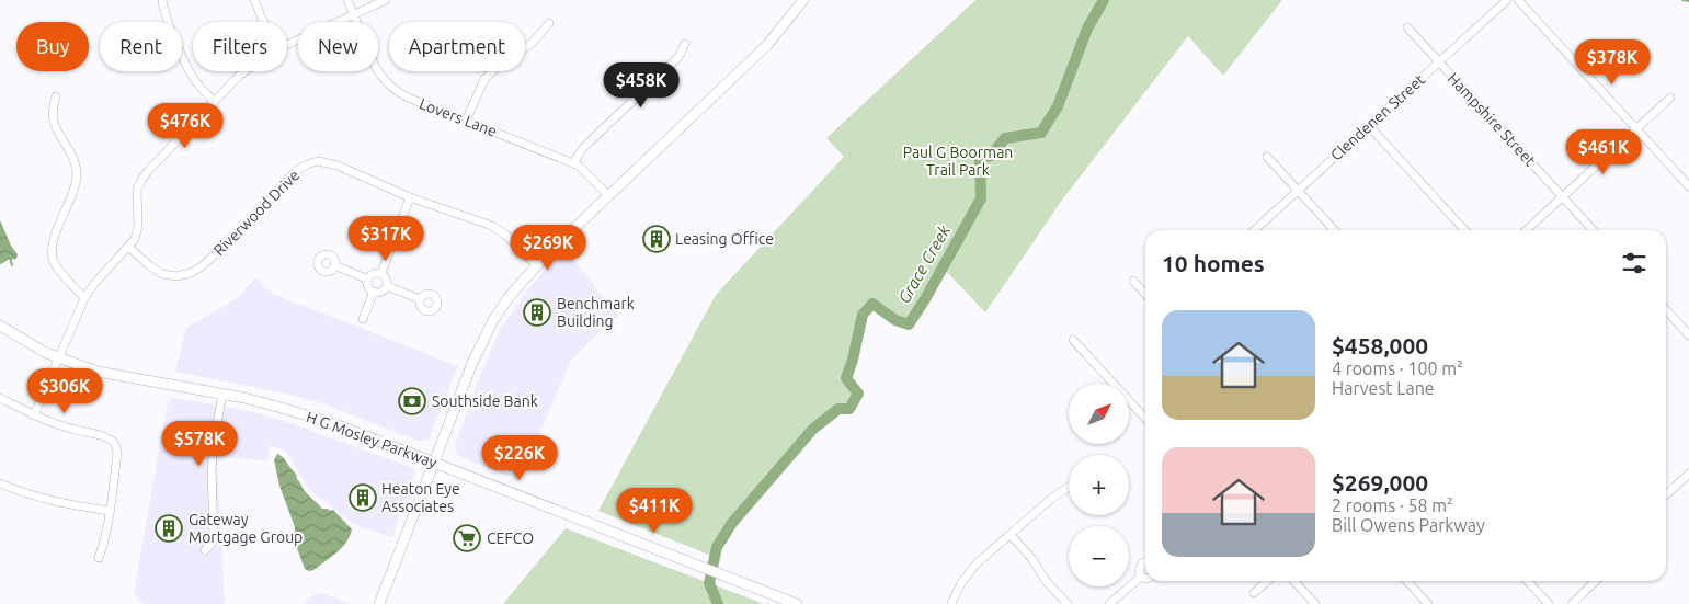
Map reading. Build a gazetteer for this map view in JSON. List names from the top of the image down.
{
  "streets": {
    "main road": ["H G Mosley Parkway"],
    "street": [
      "Lovers Lane",
      "Clendenen Street",
      "Hampshire Street",
      "Riverwood Drive"
    ]
  },
  "crossings": [
    ["Clendenen Street", "Hampshire Street"]
  ],
  "water": ["Grace Creek"],
  "parks": ["Paul G Boorman Trail Park"],
  "places": {
    "building": [
      "Leasing Office",
      "Benchmark Building",
      "Heaton Eye Associates",
      "Gateway Mortgage Group"
    ],
    "bank": ["Southside Bank"],
    "supermarket": ["CEFCO"]
  },
  "north": "top right",
  "page": {
    "chip": [
      "Buy",
      "Rent",
      "Filters",
      "New",
      "Apartment"
    ],
    "price": [
      "$378K",
      "$458K",
      "$476K",
      "$461K",
      "$317K",
      "$269K",
      "$306K",
      "$578K",
      "$226K",
      "$411K"
    ],
    "heading": "10 homes",
    "list": [
      {
        "name": "$458,000",
        "note": "4 rooms · 100 m² · Harvest Lane"
      },
      {
        "name": "$269,000",
        "note": "2 rooms · 58 m² · Bill Owens Parkway"
      }
    ],
    "map_buttons": ["+", "−"]
  }
}
